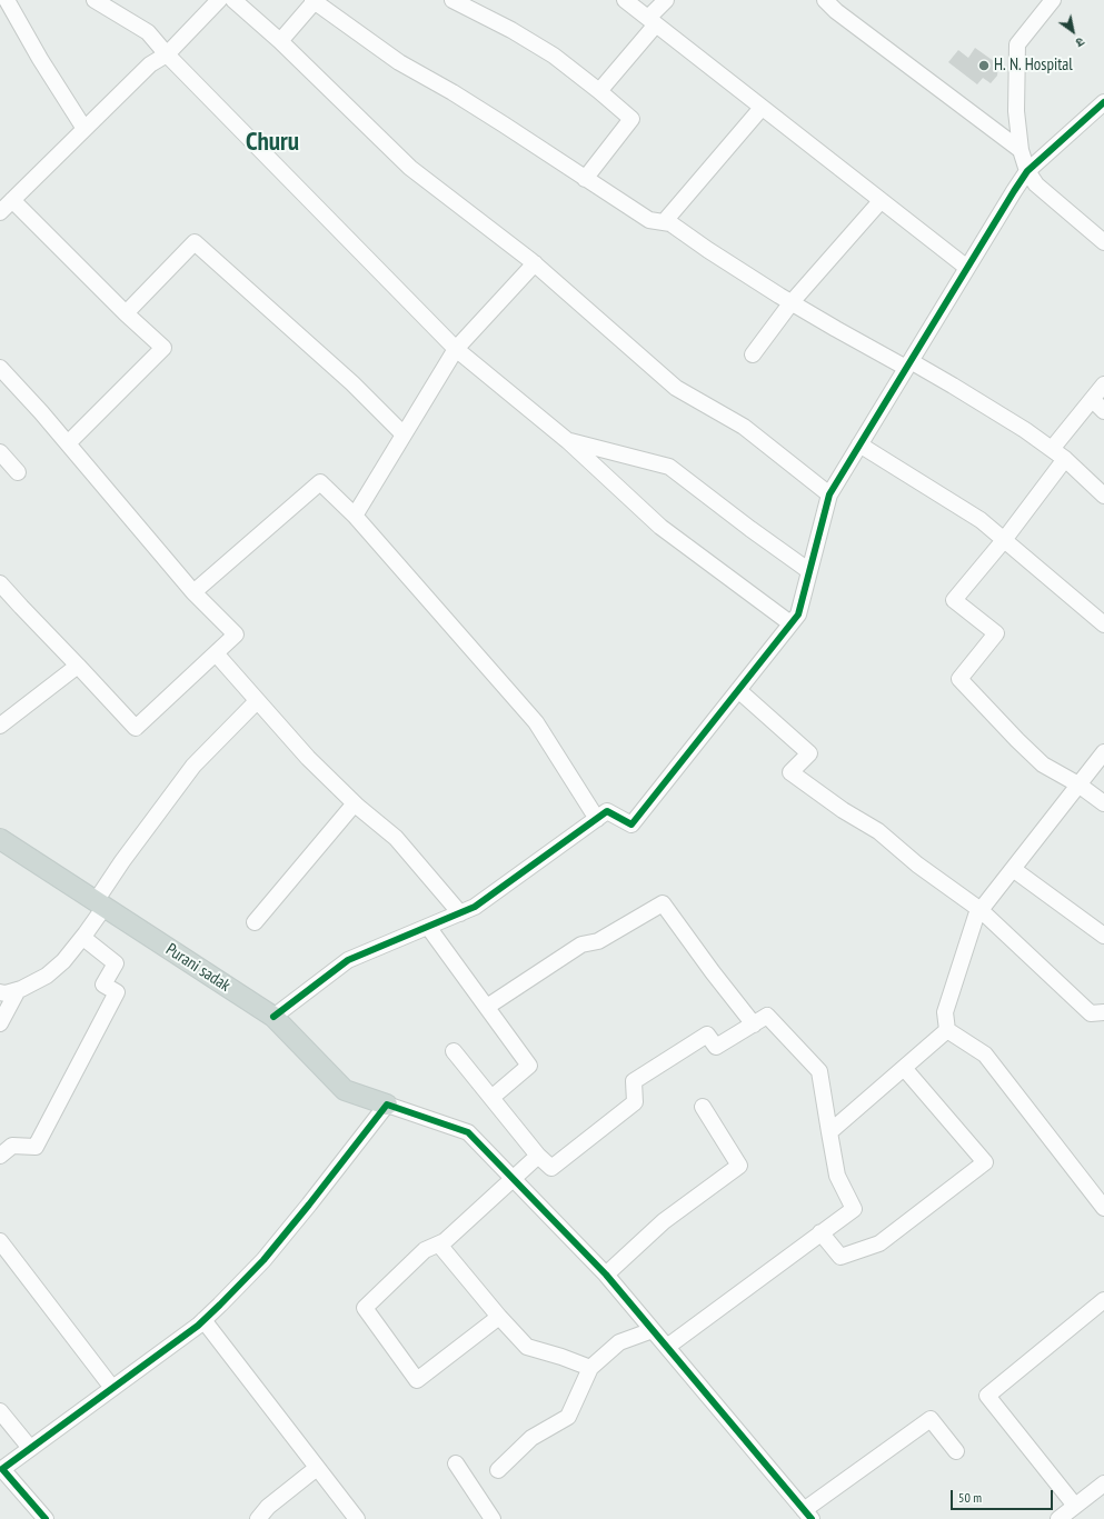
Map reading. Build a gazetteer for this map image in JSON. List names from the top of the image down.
{
  "streets": {
    "main road": ["Purani sadak"]
  },
  "districts": ["Churu"],
  "places": ["H. N. Hospital"],
  "scale_bar": "50 m",
  "north": "bottom right"
}
